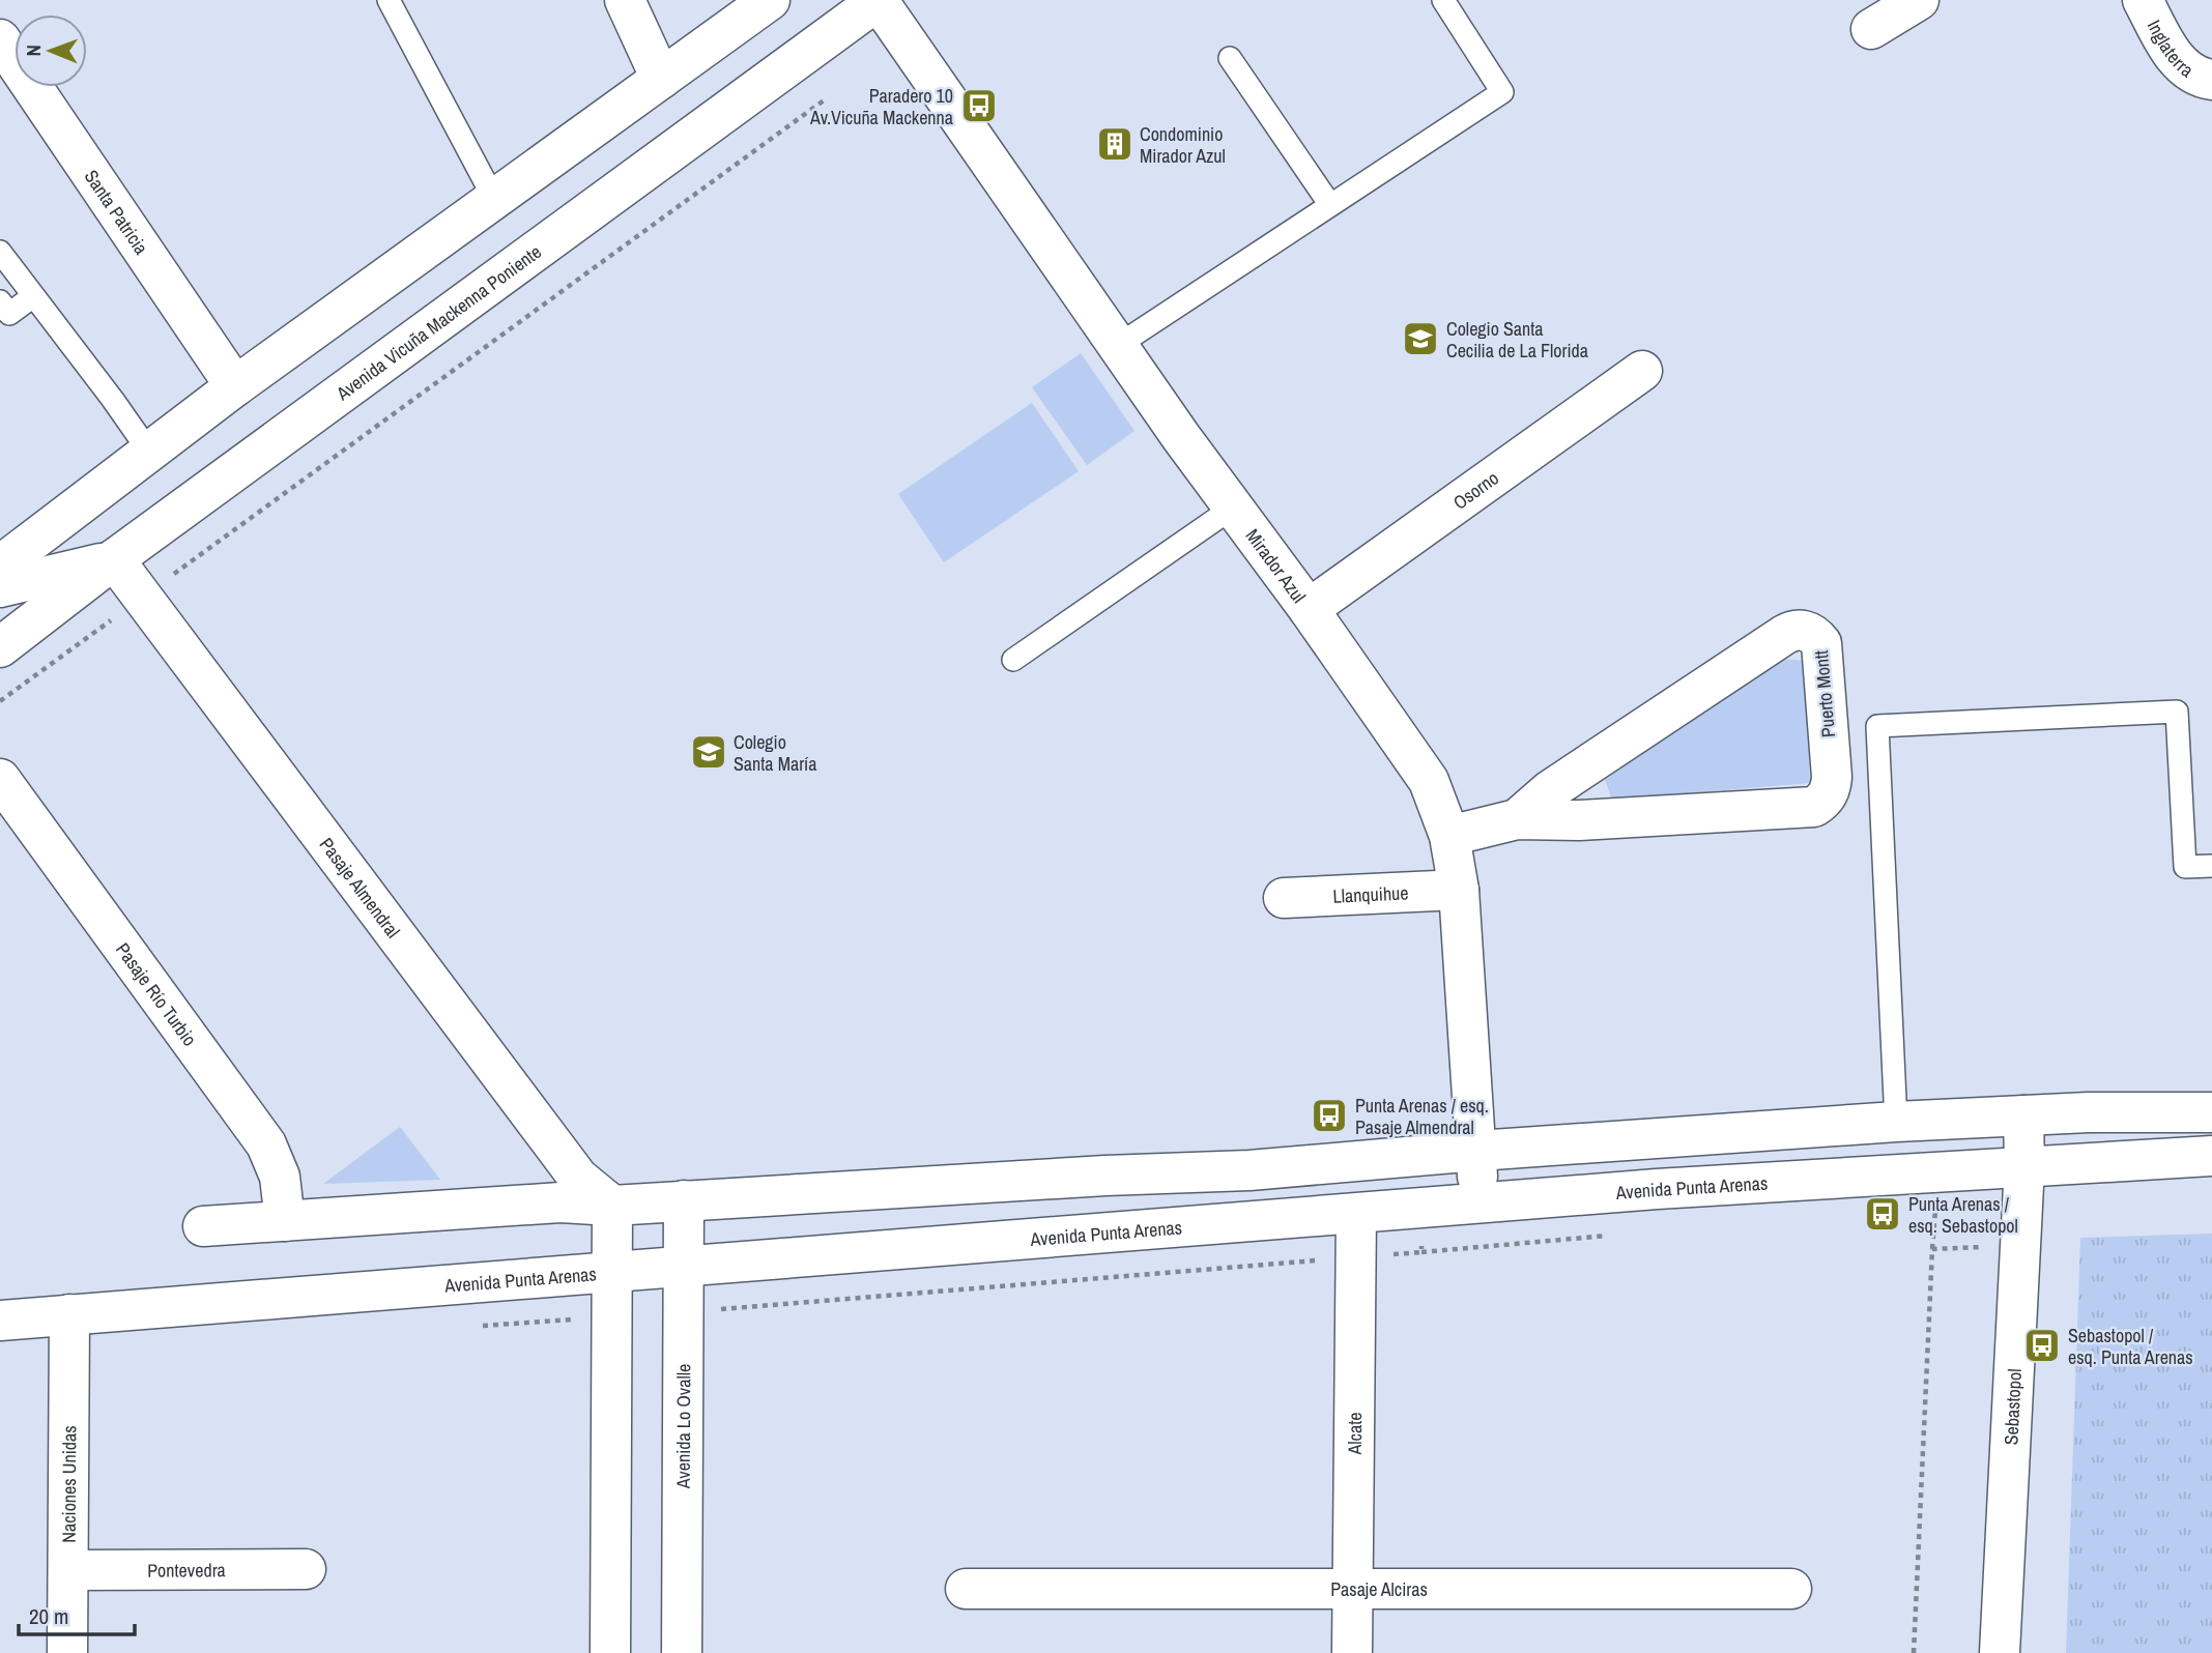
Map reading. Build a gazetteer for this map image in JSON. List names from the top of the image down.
{
  "streets": {
    "main road": [
      "Inglaterra",
      "Santa Patricia",
      "Avenida Vicuña Mackenna Poniente",
      "Osorno",
      "Mirador Azul",
      "Puerto Montt",
      "Pasaje Almendral",
      "Llanquihue",
      "Pasaje Río Turbio",
      "Avenida Punta Arenas",
      "Sebastopol",
      "Avenida Lo Ovalle",
      "Alcate",
      "Naciones Unidas",
      "Pontevedra",
      "Pasaje Alciras"
    ]
  },
  "crossings": [
    ["Avenida Vicuña Mackenna Poniente", "Mirador Azul"],
    ["Avenida Vicuña Mackenna Poniente", "Pasaje Almendral"],
    ["Osorno", "Mirador Azul"],
    ["Mirador Azul", "Puerto Montt"],
    ["Mirador Azul", "Llanquihue"],
    ["Mirador Azul", "Avenida Punta Arenas"],
    ["Avenida Punta Arenas", "Sebastopol"],
    ["Avenida Punta Arenas", "Avenida Lo Ovalle"],
    ["Avenida Punta Arenas", "Alcate"],
    ["Avenida Punta Arenas", "Naciones Unidas"],
    ["Alcate", "Pasaje Alciras"],
    ["Naciones Unidas", "Pontevedra"]
  ],
  "places": {
    "bus stop": [
      "Paradero 10 Av.Vicuña Mackenna",
      "Punta Arenas / esq. Pasaje Almendral",
      "Punta Arenas / esq. Sebastopol",
      "Sebastopol / esq. Punta Arenas"
    ],
    "building": ["Condominio Mirador Azul"],
    "school or university": ["Colegio Santa Cecilia de La Florida", "Colegio Santa María"]
  },
  "scale_bar": "20 m",
  "north": "left"
}
